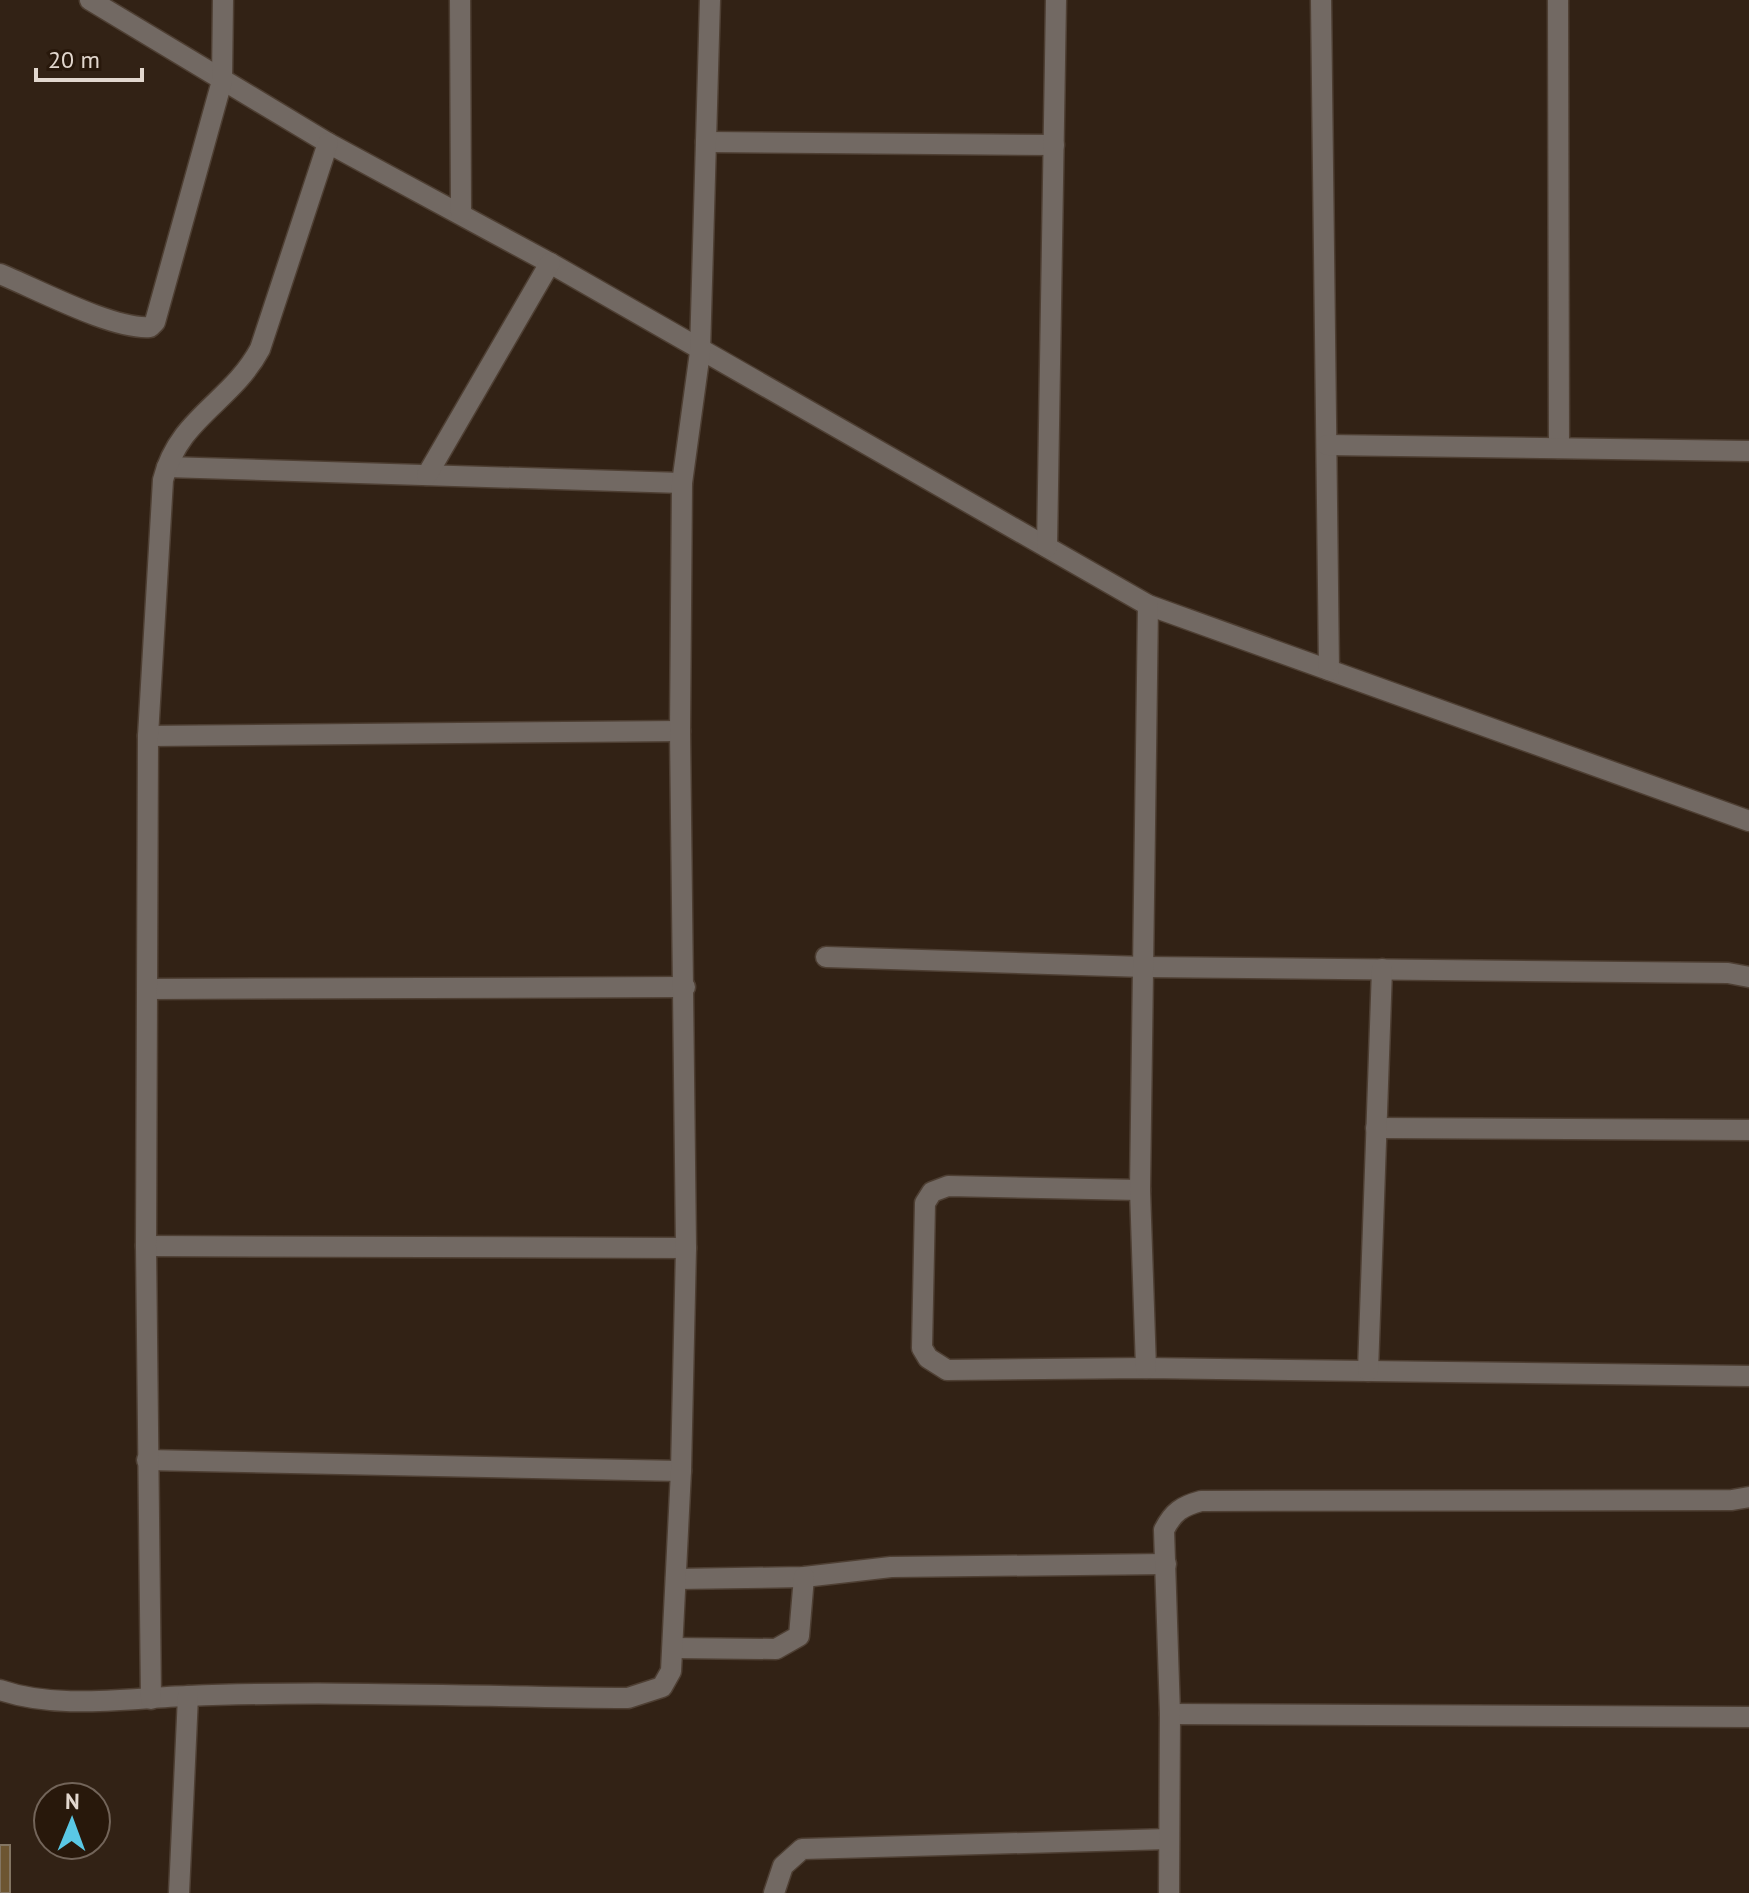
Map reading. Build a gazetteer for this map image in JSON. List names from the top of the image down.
{
  "scale_bar": "20 m",
  "north": "top"
}
